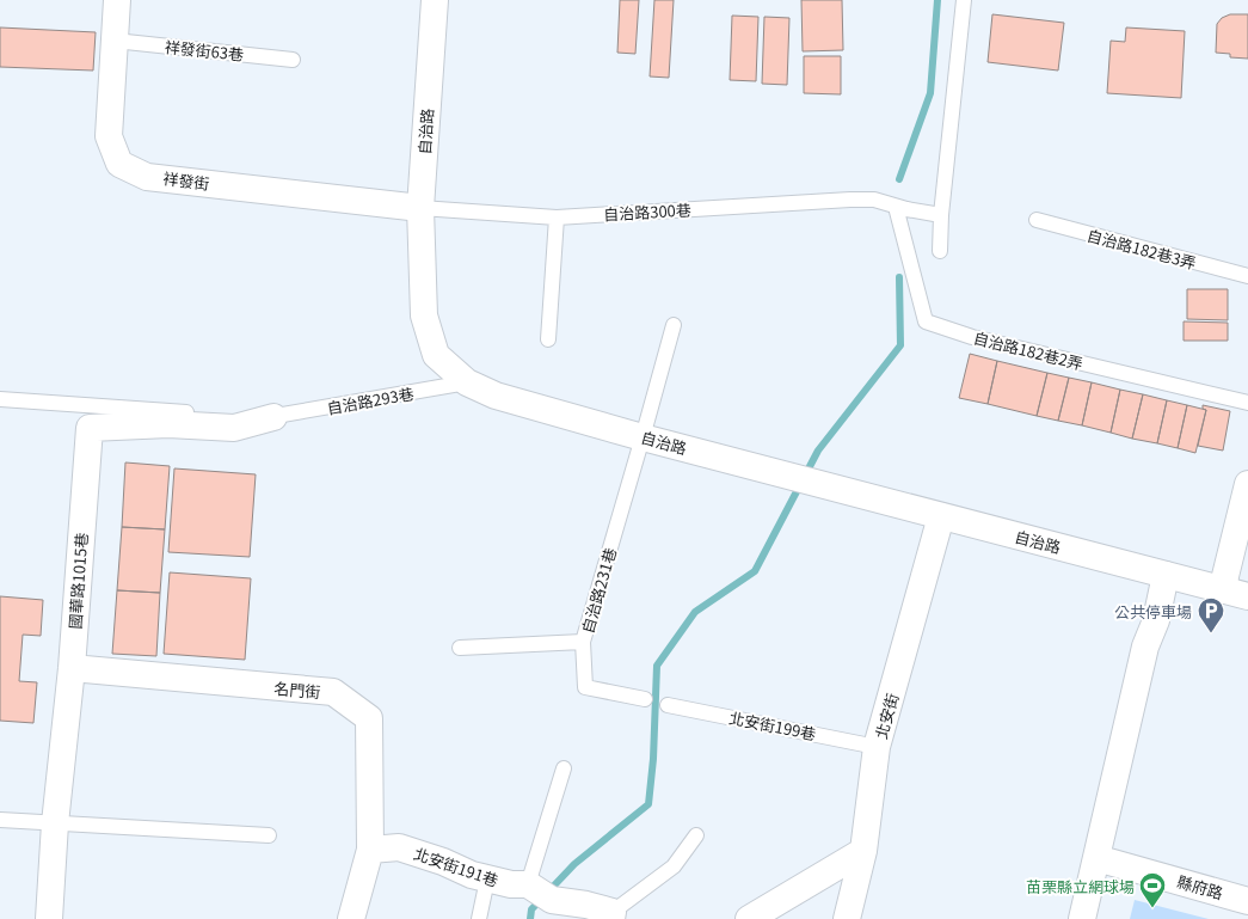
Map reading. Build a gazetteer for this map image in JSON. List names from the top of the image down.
{
  "streets": {
    "street": [
      "自治路",
      "祥發街",
      "國華路1015巷",
      "名門街",
      "北安街",
      "北安街191巷",
      "縣府路"
    ],
    "lane": [
      "祥發街63巷",
      "自治路300巷",
      "自治路182巷3弄",
      "自治路182巷2弄",
      "自治路293巷",
      "自治路231巷",
      "北安街199巷"
    ]
  },
  "crossings": [
    ["祥發街63巷", "祥發街"],
    ["自治路", "祥發街"],
    ["自治路", "自治路300巷"],
    ["自治路", "自治路293巷"],
    ["自治路", "自治路231巷"],
    ["自治路", "北安街"],
    ["祥發街", "自治路300巷"],
    ["自治路300巷", "自治路182巷2弄"],
    ["自治路293巷", "國華路1015巷"],
    ["國華路1015巷", "名門街"],
    ["名門街", "北安街191巷"],
    ["北安街", "北安街199巷"]
  ],
  "places": {
    "parking": ["公共停車場"],
    "sports": ["苗栗縣立網球場"]
  }
}
